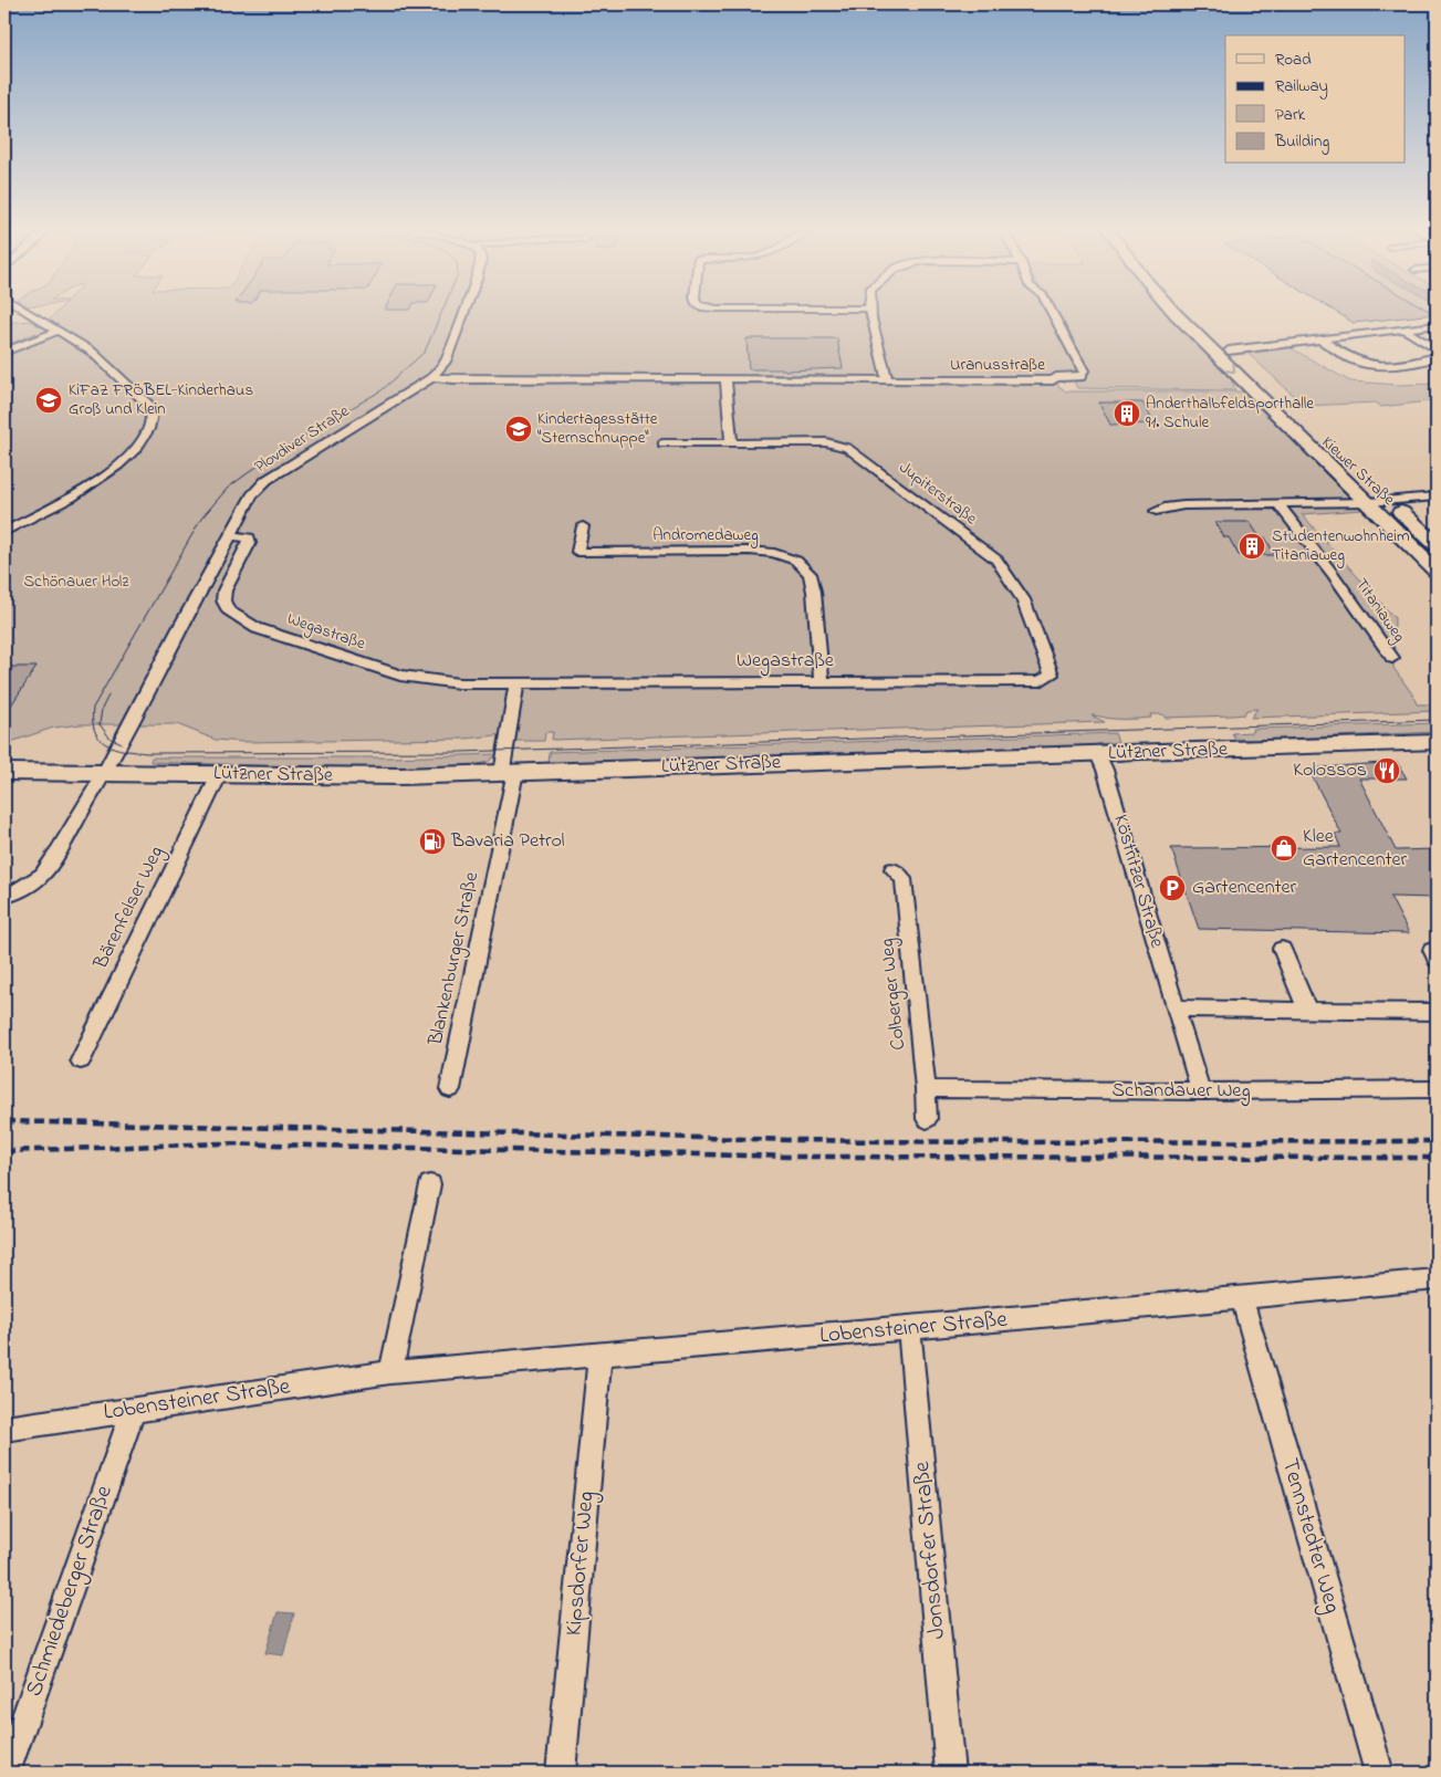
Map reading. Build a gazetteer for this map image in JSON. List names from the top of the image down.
{
  "streets": {
    "main road": ["Kiewer Straße", "Lützner Straße"],
    "street": [
      "Uranusstraße",
      "Plovdiver Straße",
      "Jupiterstraße",
      "Andromedaweg",
      "Titaniaweg",
      "Wegastraße",
      "Köstritzer Straße",
      "Bärenfelser Weg",
      "Blankenburger Straße",
      "Colberger Weg",
      "Schandauer Weg",
      "Lobensteiner Straße",
      "Tennstedter Weg",
      "Jonsdorfer Straße",
      "Kipsdorfer Weg",
      "Schmiedeberger Straße"
    ]
  },
  "crossings": [
    ["Plovdiver Straße", "Wegastraße"],
    ["Plovdiver Straße", "Lützner Straße"],
    ["Jupiterstraße", "Wegastraße"],
    ["Andromedaweg", "Wegastraße"],
    ["Lützner Straße", "Köstritzer Straße"],
    ["Lützner Straße", "Bärenfelser Weg"],
    ["Lützner Straße", "Blankenburger Straße"],
    ["Köstritzer Straße", "Schandauer Weg"],
    ["Colberger Weg", "Schandauer Weg"],
    ["Lobensteiner Straße", "Tennstedter Weg"],
    ["Lobensteiner Straße", "Jonsdorfer Straße"],
    ["Lobensteiner Straße", "Kipsdorfer Weg"],
    ["Lobensteiner Straße", "Schmiedeberger Straße"]
  ],
  "parks": ["Schönauer Holz"],
  "places": {
    "school or university": ["KiFaZ FRÖBEL-Kinderhaus Groß und Klein", "Kindertagesstätte \"Sternschnuppe\""],
    "building": ["Anderthalbfeldsporthalle 91. Schule", "Studentenwohnheim Titaniaweg"],
    "restaurant": ["Kolossos"],
    "fuel station": ["Bavaria Petrol"],
    "shop": ["Klee Gartencenter"],
    "parking": ["Gartencenter"]
  },
  "legend": [
    "Road",
    "Railway",
    "Park",
    "Building"
  ]
}
